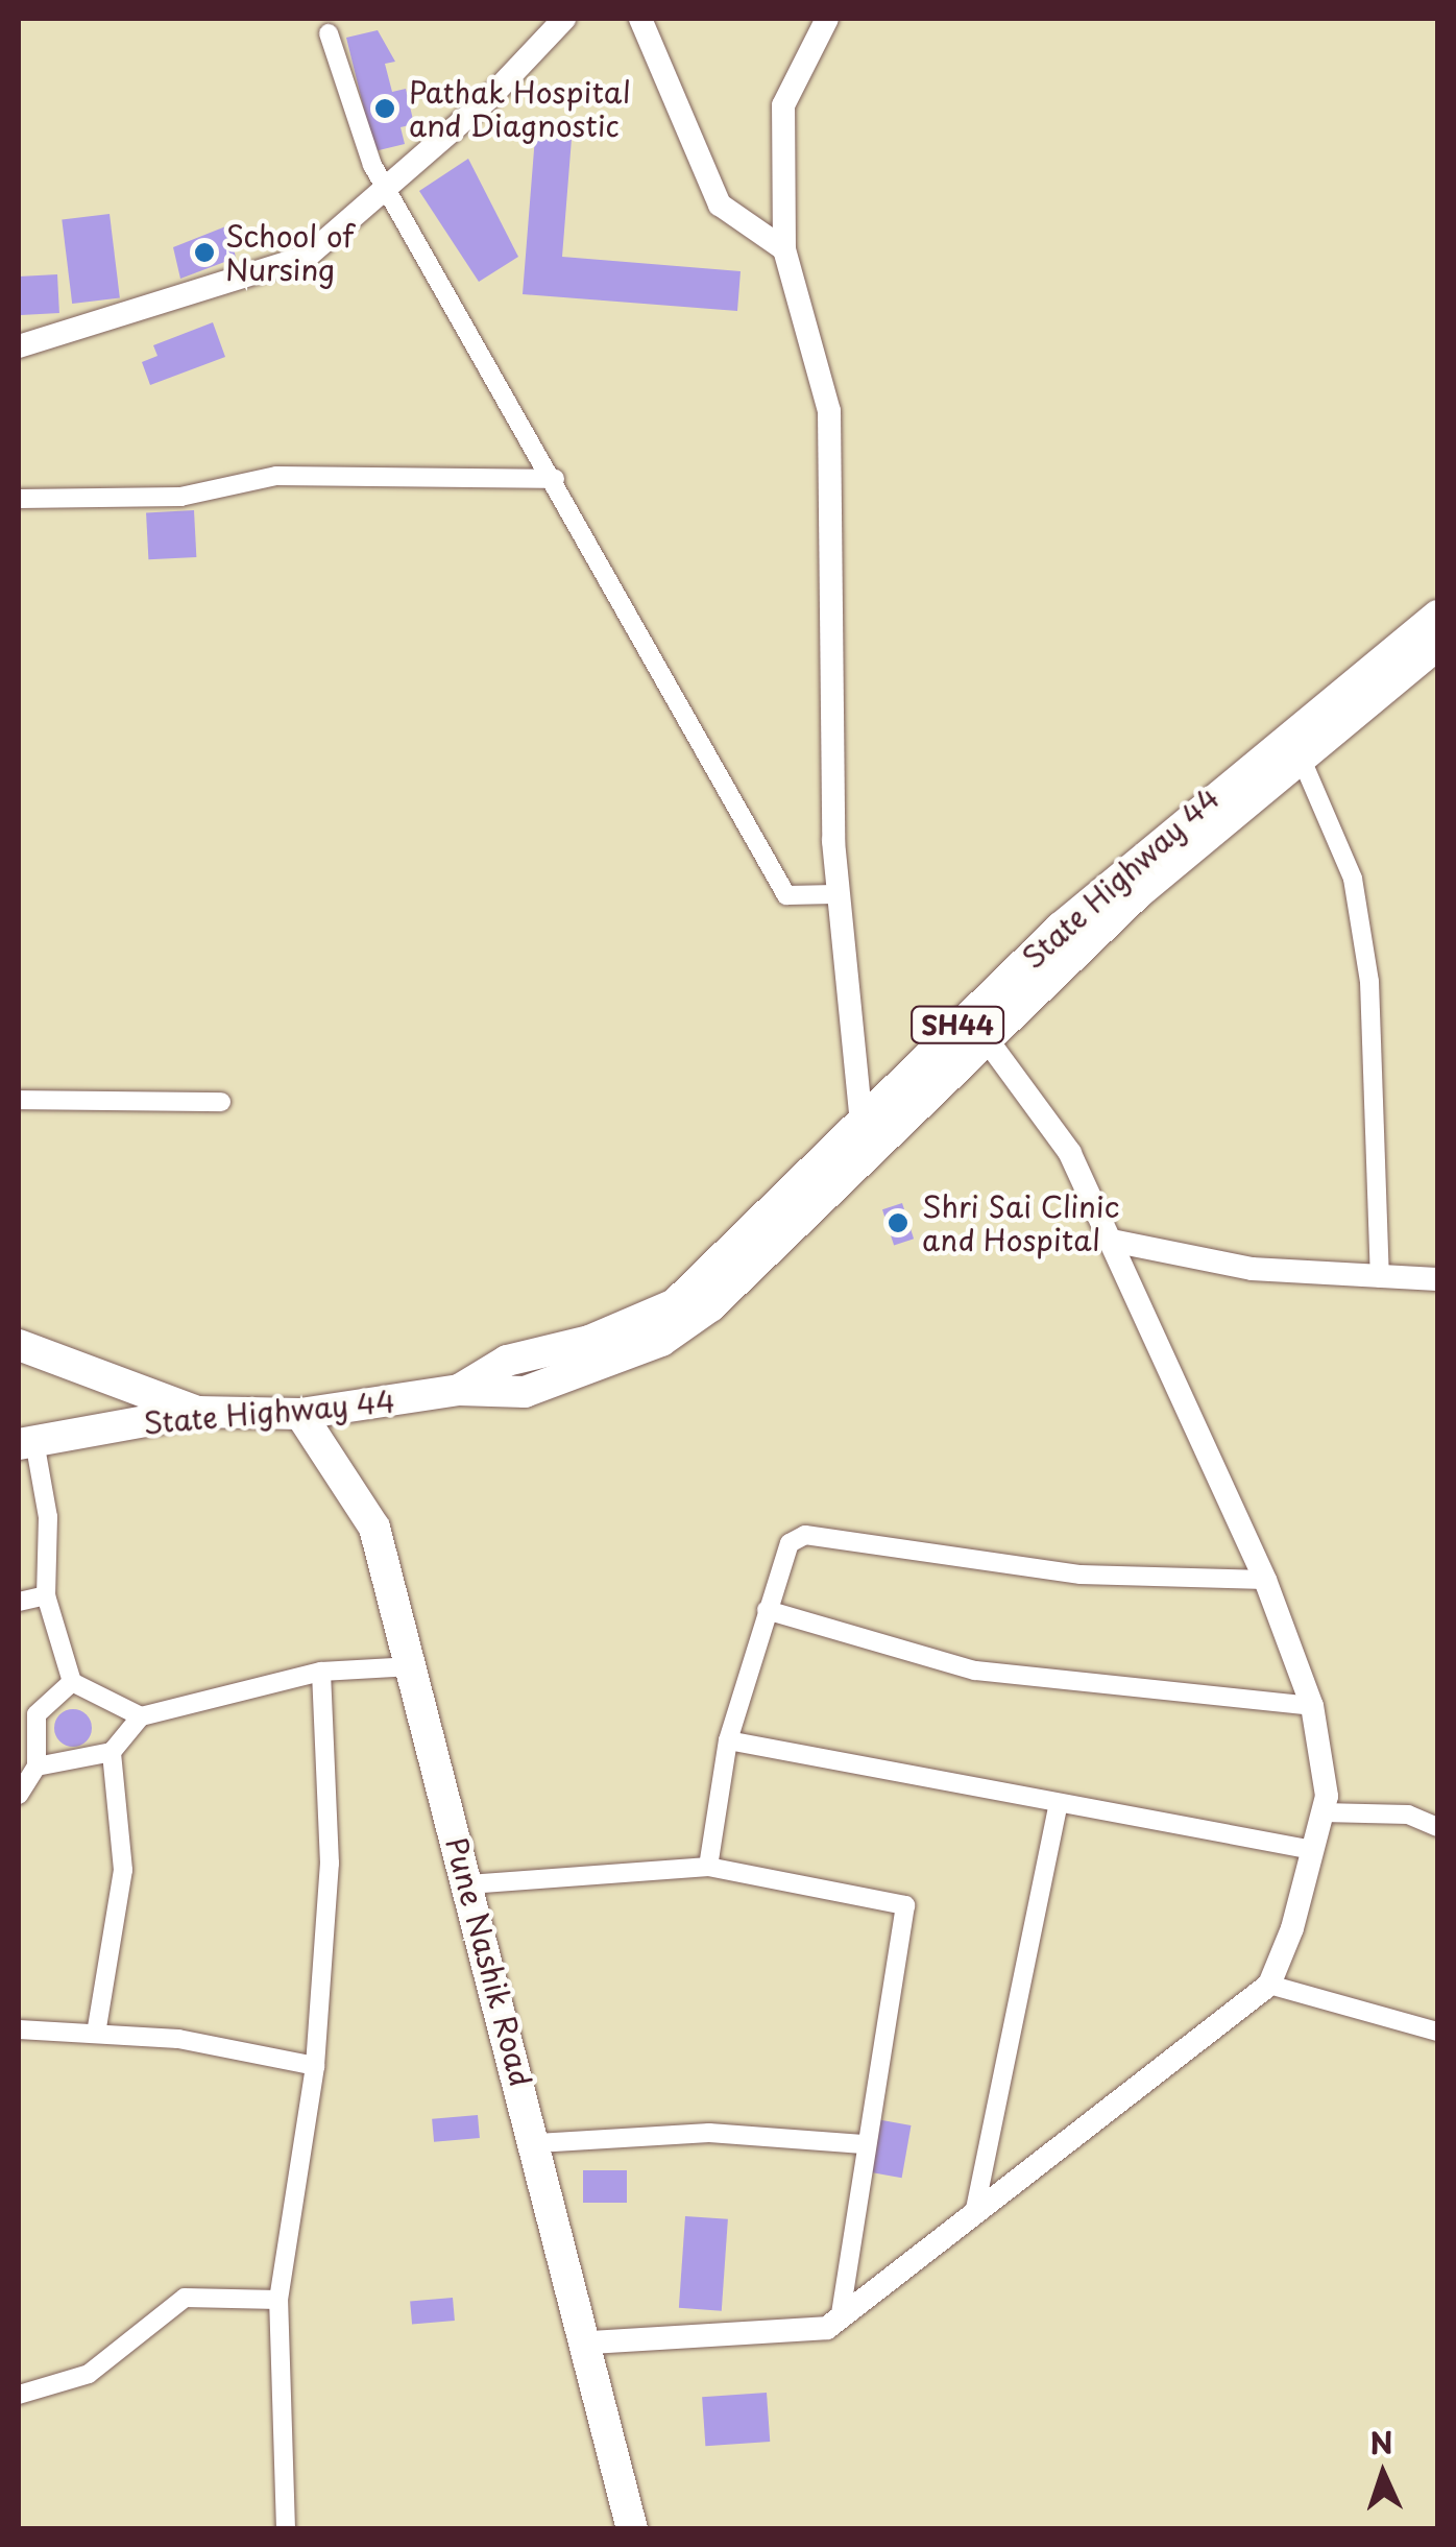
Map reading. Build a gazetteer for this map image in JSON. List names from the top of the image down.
{
  "streets": {
    "main road": ["State Highway 44", "SH44", "Pune Nashik Road"]
  },
  "crossings": [
    ["State Highway 44", "Pune Nashik Road"]
  ],
  "places": ["Pathak Hospital and Diagnostic", "School of Nursing", "Shri Sai Clinic and Hospital"],
  "north": "top"
}
